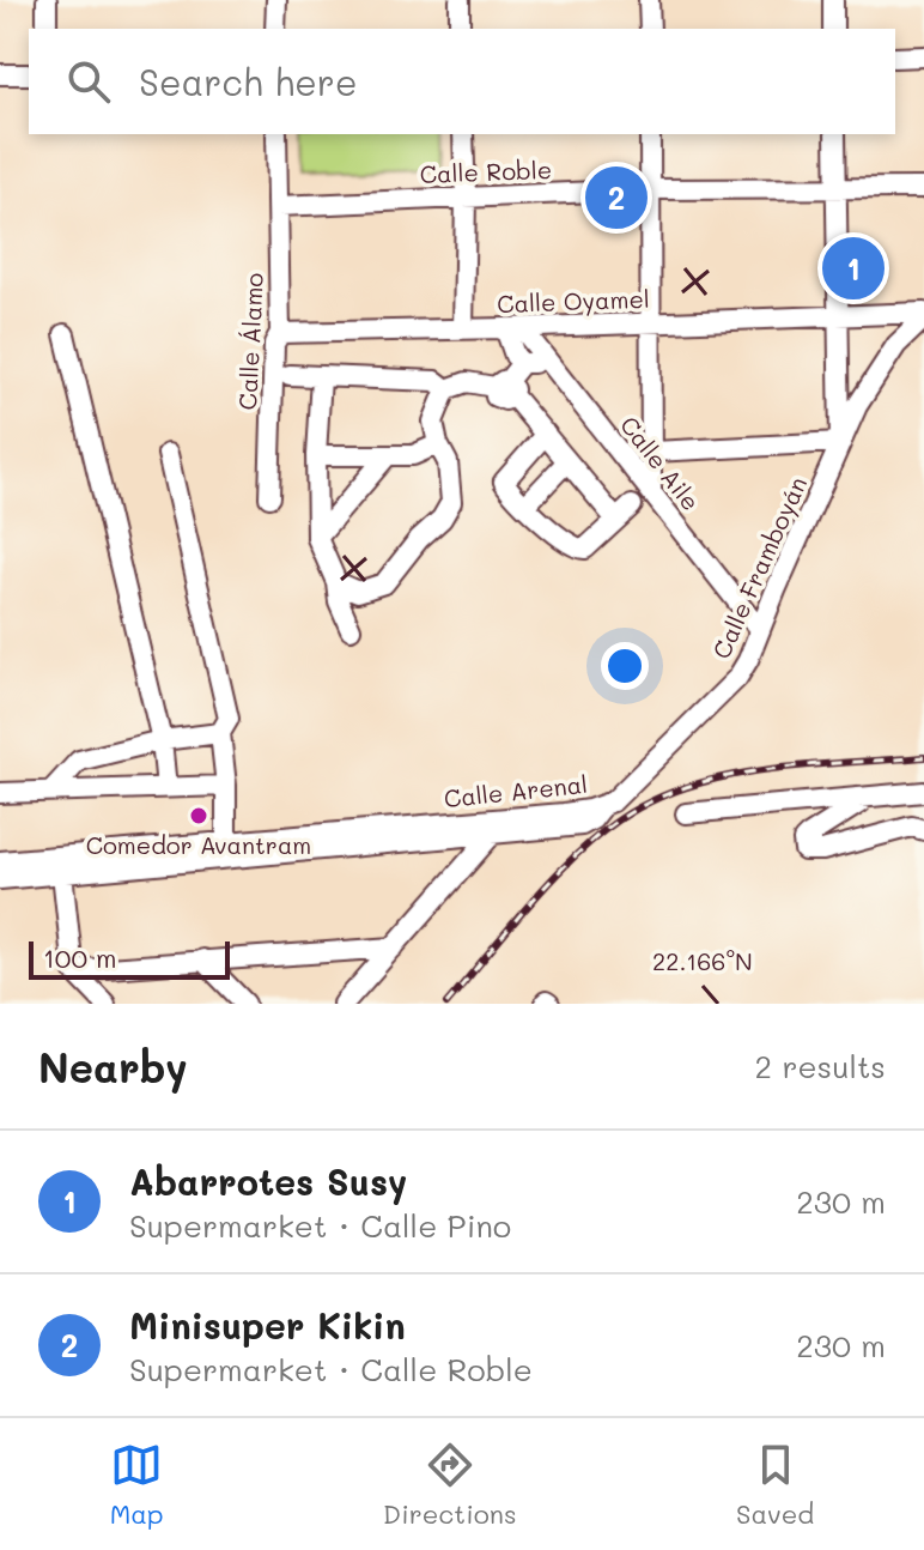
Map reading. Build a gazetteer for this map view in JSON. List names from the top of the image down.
{
  "streets": {
    "street": [
      "Calle Roble",
      "Calle Oyamel",
      "Calle Álamo",
      "Calle Aile",
      "Calle Framboyán",
      "Calle Arenal"
    ]
  },
  "crossings": [
    ["Calle Roble", "Calle Álamo"],
    ["Calle Oyamel", "Calle Álamo"],
    ["Calle Oyamel", "Calle Aile"],
    ["Calle Oyamel", "Calle Framboyán"],
    ["Calle Aile", "Calle Framboyán"],
    ["Calle Framboyán", "Calle Arenal"]
  ],
  "places": ["Comedor Avantram"],
  "scale_bar": "100 m",
  "page": {
    "search": "Search here",
    "pins": ["2", "1"],
    "scale": "100 m",
    "heading": ["Nearby", "2 results"],
    "list": [
      {
        "mark": "1",
        "name": "Abarrotes Susy",
        "note": "Supermarket · Calle Pino",
        "value": "230 m"
      },
      {
        "mark": "2",
        "name": "Minisuper Kikin",
        "note": "Supermarket · Calle Roble",
        "value": "230 m"
      }
    ],
    "nav": ["Map", "Directions", "Saved"]
  },
  "coordinates": ["22.166°N"]
}
